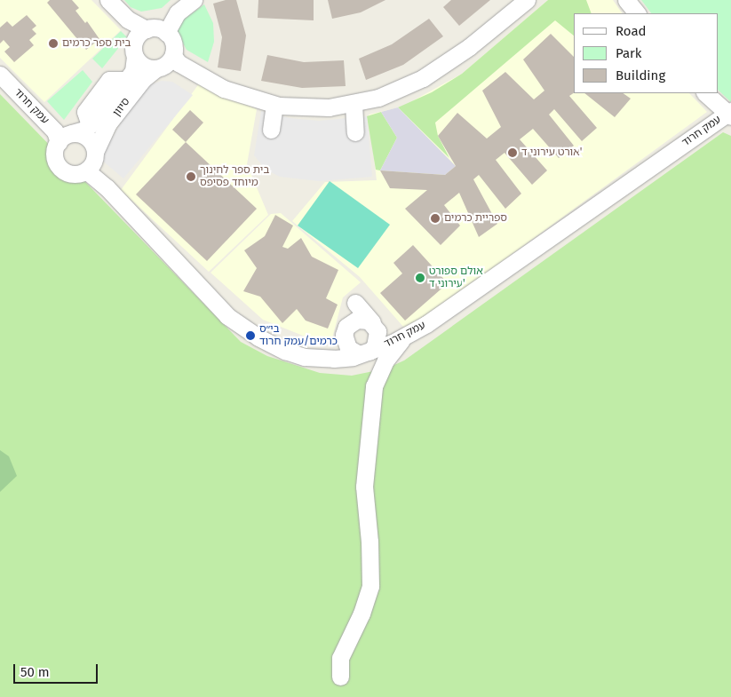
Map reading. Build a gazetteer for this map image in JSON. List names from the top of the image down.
{
  "streets": {
    "street": ["עמק חרוד", "סיוון"]
  },
  "crossings": [
    ["עמק חרוד", "סיוון"]
  ],
  "places": [
    "בית ספר כרמים",
    "אורט עירוני ד'",
    "בית ספר לחינוך מיוחד פסיפס",
    "ספריית כרמים",
    "אולם ספורט עירוני ד'",
    "בי״ס כרמים/עמק חרוד"
  ],
  "legend": ["Road", "Park", "Building"],
  "scale_bar": "50 m"
}
